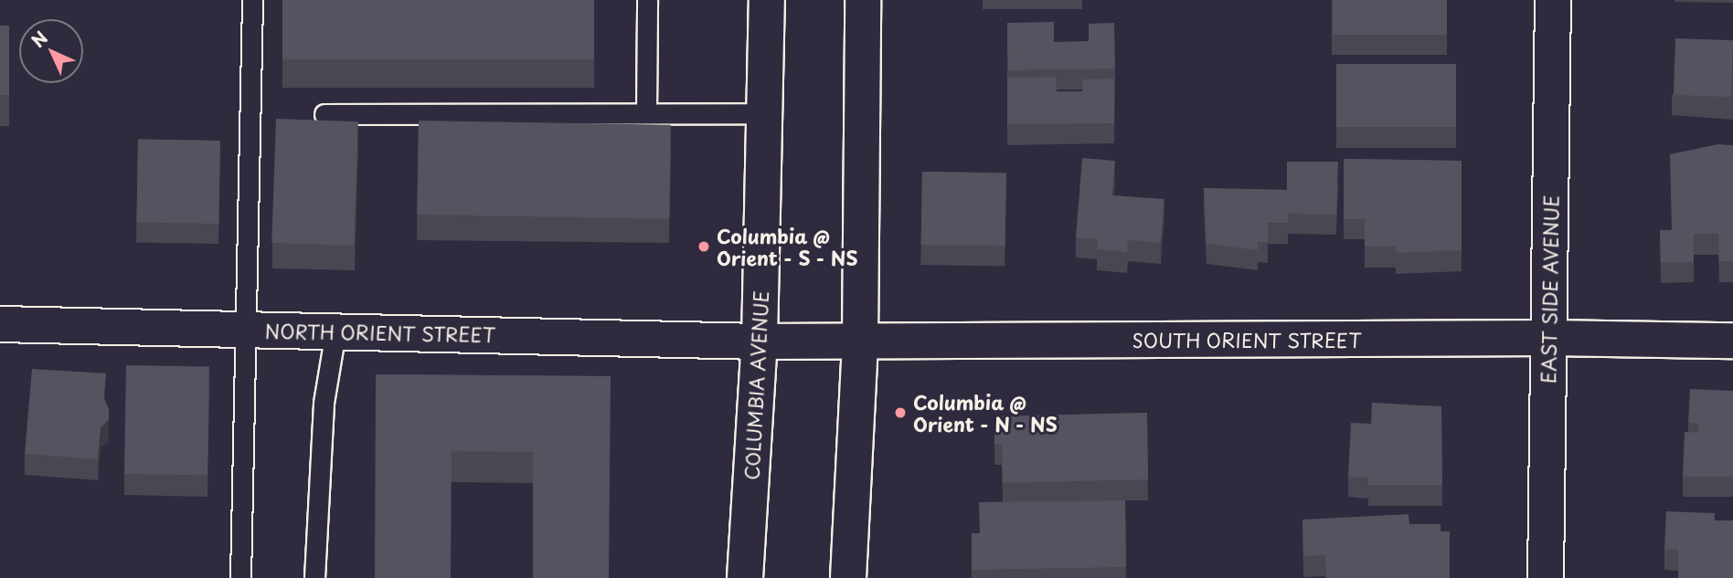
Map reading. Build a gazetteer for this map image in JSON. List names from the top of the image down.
{
  "streets": {
    "street": [
      "EAST SIDE AVENUE",
      "NORTH ORIENT STREET",
      "SOUTH ORIENT STREET",
      "COLUMBIA AVENUE"
    ]
  },
  "crossings": [
    ["EAST SIDE AVENUE", "SOUTH ORIENT STREET"],
    ["NORTH ORIENT STREET", "SOUTH ORIENT STREET"],
    ["NORTH ORIENT STREET", "COLUMBIA AVENUE"],
    ["SOUTH ORIENT STREET", "COLUMBIA AVENUE"]
  ],
  "places": ["Columbia @ Orient - S - NS", "Columbia @ Orient - N - NS"],
  "north": "top left"
}
